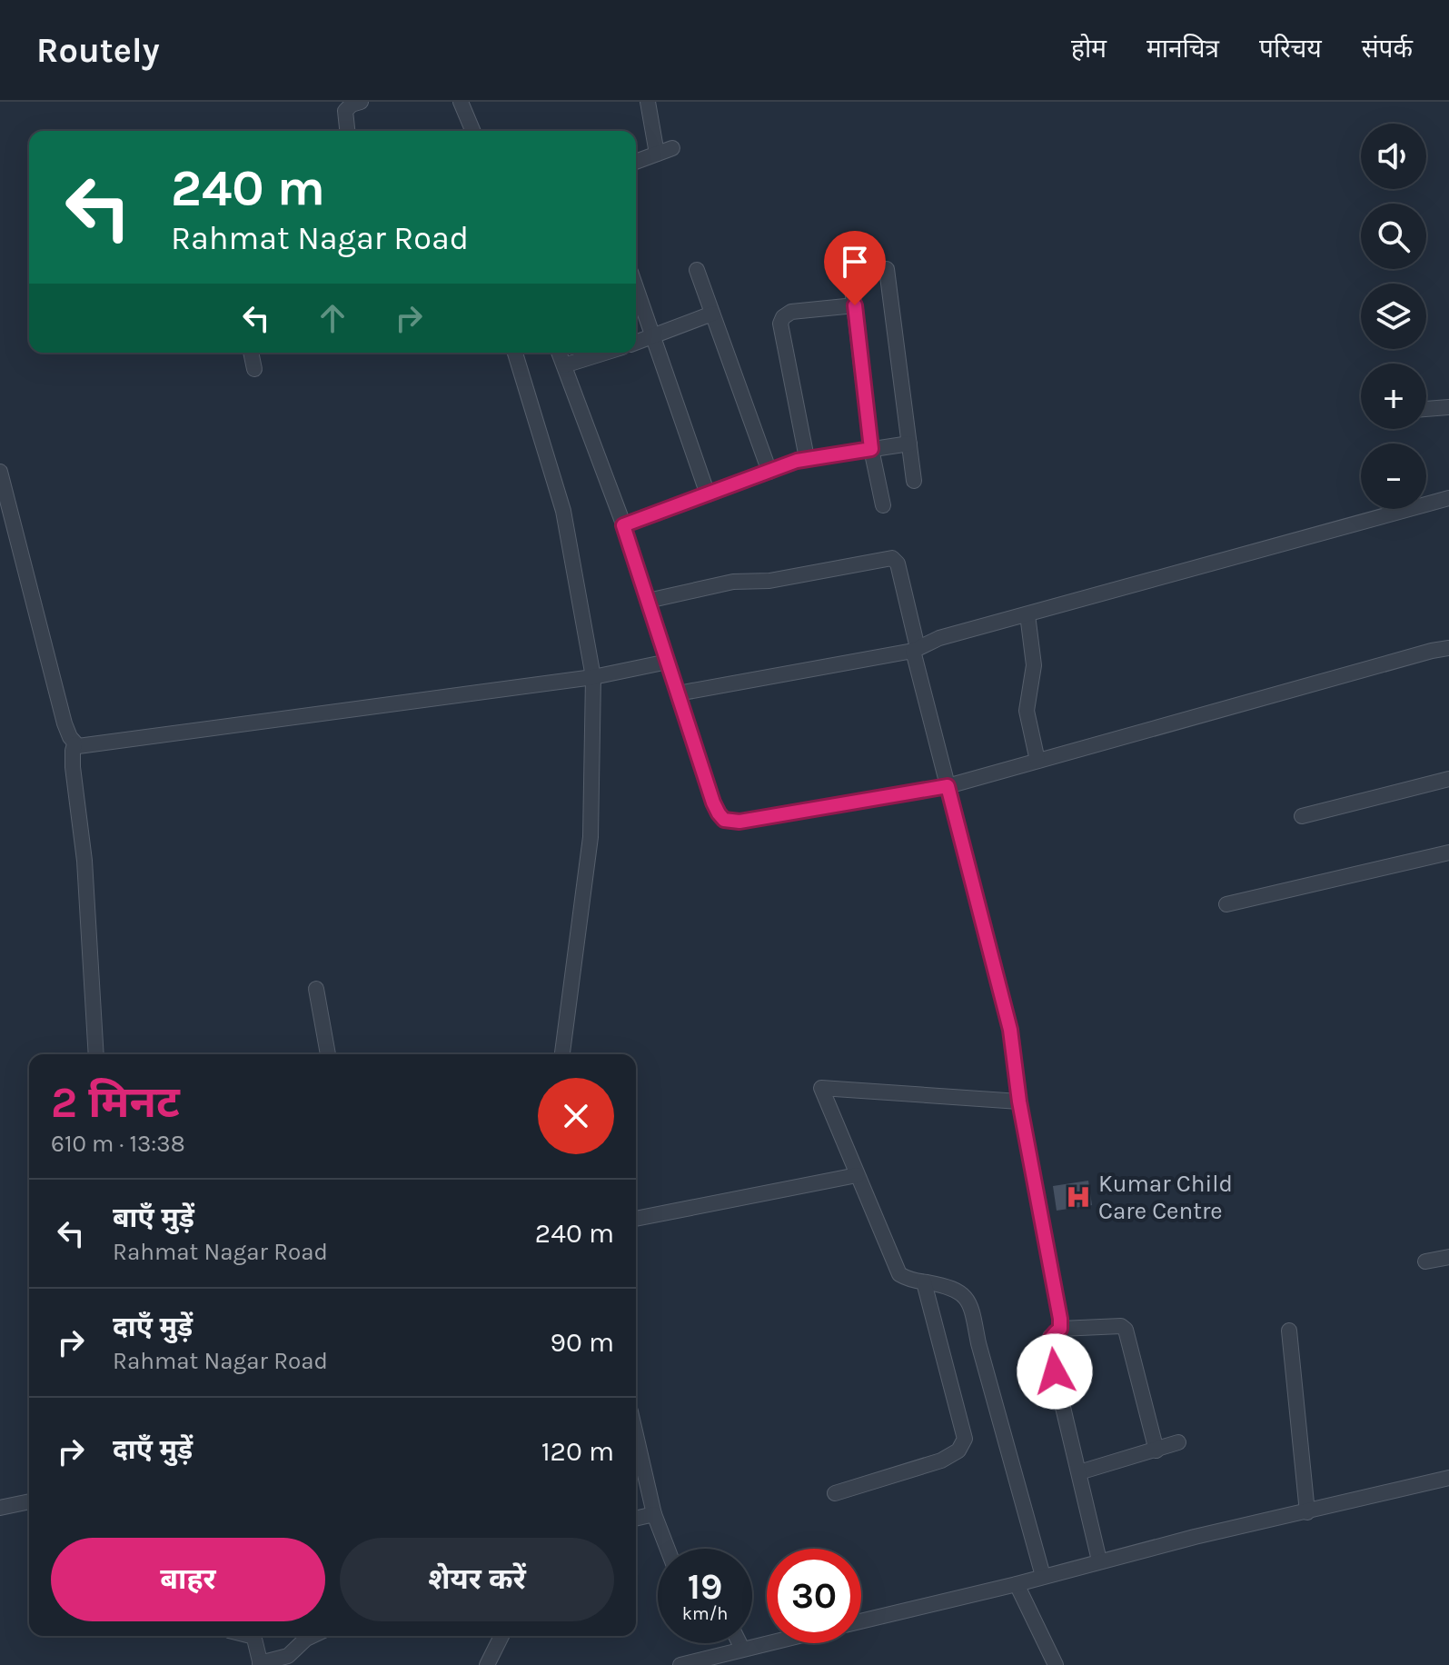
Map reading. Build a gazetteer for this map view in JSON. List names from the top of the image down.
{
  "places": {
    "hospital": ["Kumar Child Care Centre"]
  },
  "page": {
    "header": "Routely",
    "nav": [
      "होम",
      "मानचित्र",
      "परिचय",
      "संपर्क"
    ],
    "map_buttons": ["+", "−"],
    "turn": ["240 m", "Rahmat Nagar Road"],
    "heading": ["2 मिनट", "610 m · 13:38"],
    "list": [
      {
        "name": "बाएँ मुड़ें",
        "note": "Rahmat Nagar Road",
        "value": "240 m"
      },
      {
        "name": "दाएँ मुड़ें",
        "note": "Rahmat Nagar Road",
        "value": "90 m"
      },
      {
        "name": "दाएँ मुड़ें",
        "value": "120 m"
      }
    ],
    "buttons": ["बाहर", "शेयर करें"],
    "speed": "19 km/h",
    "limit": "30"
  }
}
